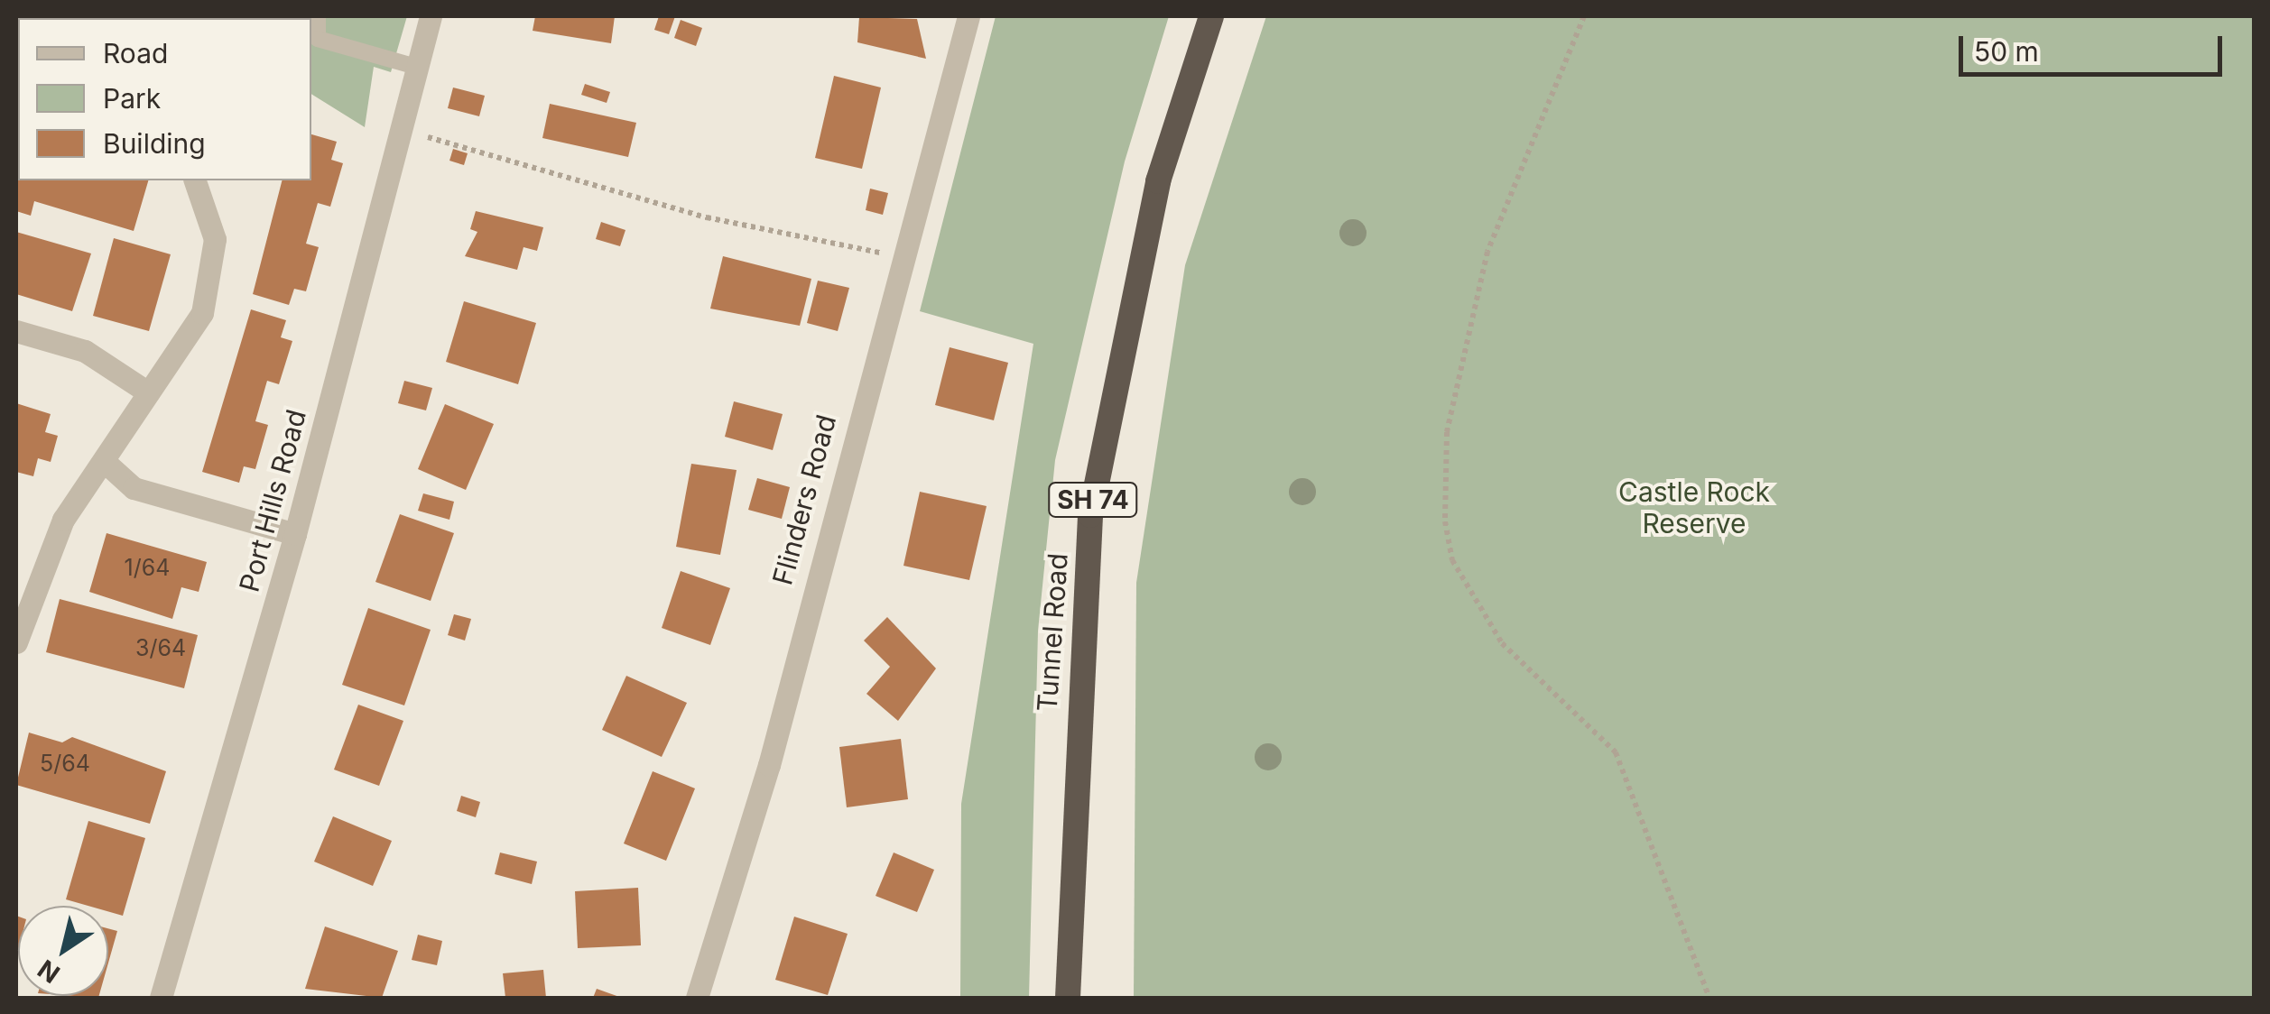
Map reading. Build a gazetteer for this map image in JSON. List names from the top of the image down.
{
  "streets": {
    "highway": ["SH 74", "Tunnel Road"],
    "street": ["Flinders Road", "Port Hills Road"]
  },
  "parks": ["Castle Rock Reserve"],
  "house_numbers": ["1/64", "3/64", "5/64"],
  "legend": ["Road", "Park", "Building"],
  "scale_bar": "50 m",
  "north": "bottom left"
}
